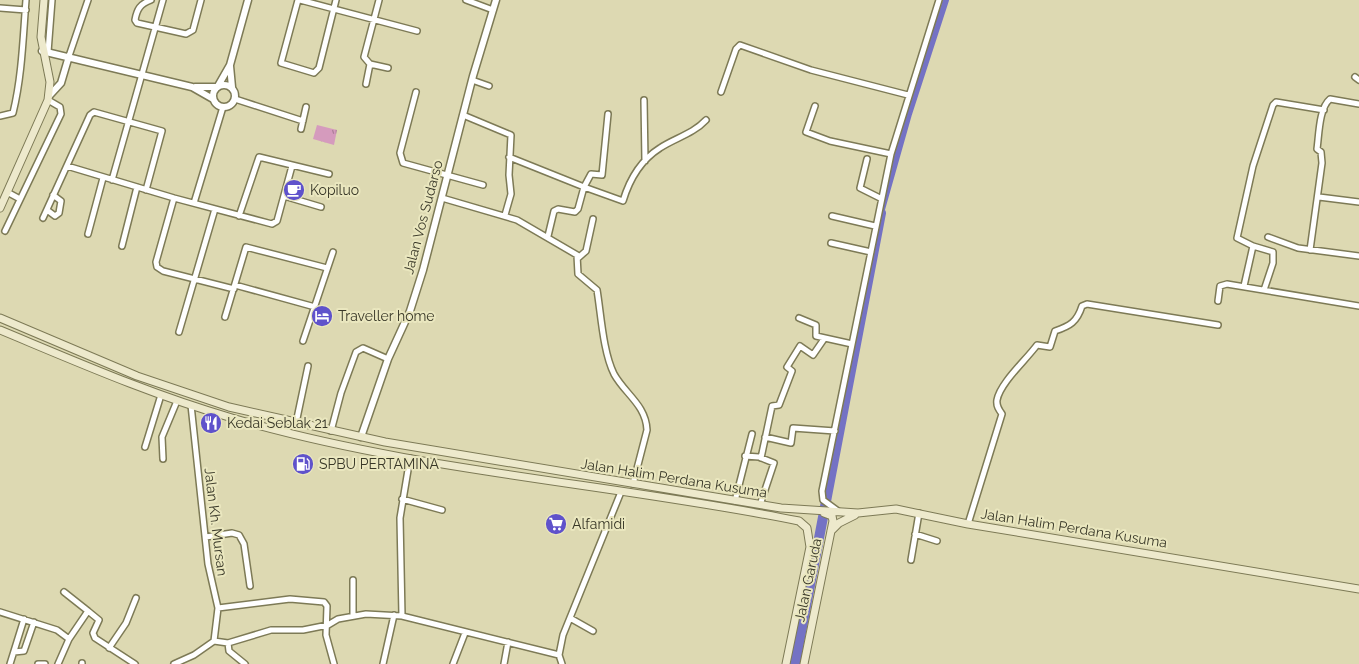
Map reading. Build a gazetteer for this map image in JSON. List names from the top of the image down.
{
  "streets": {
    "main road": ["Jalan Halim Perdana Kusuma", "Jalan Garuda"],
    "street": ["Jalan Vos Sudarso", "Jalan Kh. Mursan"]
  },
  "crossings": [
    ["Jalan Vos Sudarso", "Jalan Halim Perdana Kusuma"],
    ["Jalan Halim Perdana Kusuma", "Jalan Kh. Mursan"],
    ["Jalan Halim Perdana Kusuma", "Jalan Garuda"]
  ],
  "places": {
    "cafe": ["Kopiluo"],
    "hotel": ["Traveller home"],
    "restaurant": ["Kedai Seblak 21"],
    "fuel station": ["SPBU PERTAMINA"],
    "supermarket": ["Alfamidi"]
  }
}
